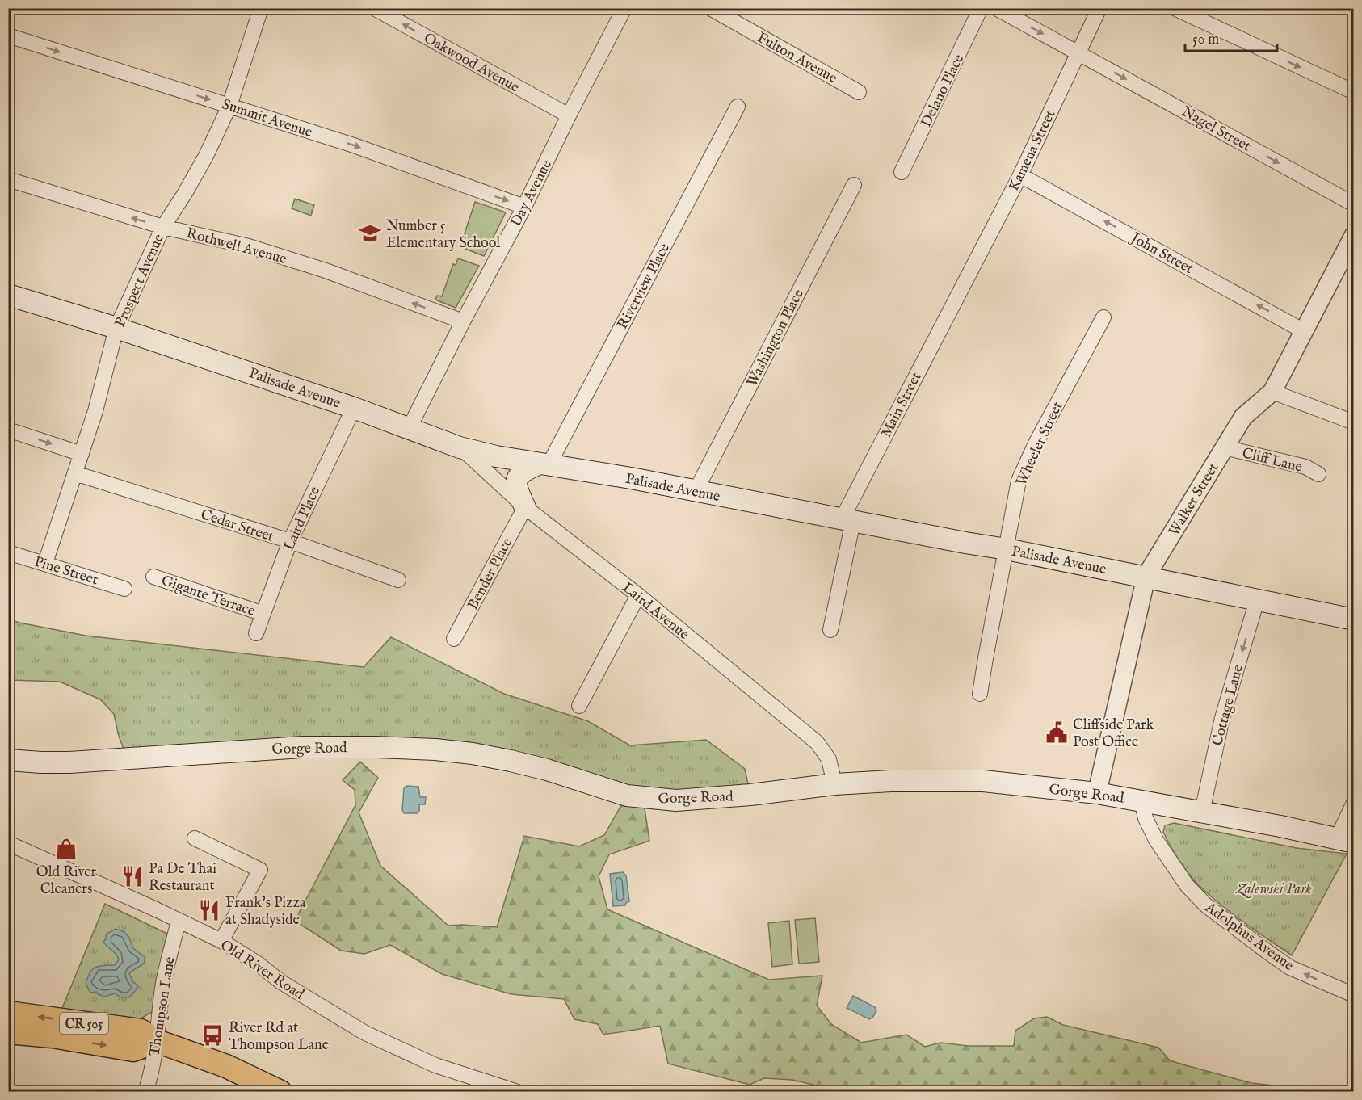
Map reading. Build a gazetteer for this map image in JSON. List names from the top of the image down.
{
  "streets": {
    "main road": ["Palisade Avenue", "Gorge Road", "CR 505"],
    "street": [
      "Fulton Avenue",
      "Oakwood Avenue",
      "Delano Place",
      "Summit Avenue",
      "Nagel Street",
      "Kamena Street",
      "Day Avenue",
      "Rothwell Avenue",
      "John Street",
      "Prospect Avenue",
      "Riverview Place",
      "Washington Place",
      "Main Street",
      "Wheeler Street",
      "Cliff Lane",
      "Walker Street",
      "Laird Place",
      "Cedar Street",
      "Pine Street",
      "Bender Place",
      "Gigante Terrace",
      "Laird Avenue",
      "Cottage Lane",
      "Adolphus Avenue",
      "Old River Road",
      "Thompson Lane"
    ]
  },
  "crossings": [
    ["Oakwood Avenue", "Day Avenue"],
    ["Summit Avenue", "Day Avenue"],
    ["Summit Avenue", "Prospect Avenue"],
    ["Nagel Street", "Kamena Street"],
    ["Kamena Street", "John Street"],
    ["Kamena Street", "Main Street"],
    ["Day Avenue", "Rothwell Avenue"],
    ["Day Avenue", "Palisade Avenue"],
    ["Rothwell Avenue", "Prospect Avenue"],
    ["John Street", "Walker Street"],
    ["Prospect Avenue", "Palisade Avenue"],
    ["Prospect Avenue", "Cedar Street"],
    ["Prospect Avenue", "Pine Street"],
    ["Riverview Place", "Palisade Avenue"],
    ["Washington Place", "Palisade Avenue"],
    ["Palisade Avenue", "Main Street"],
    ["Palisade Avenue", "Wheeler Street"],
    ["Palisade Avenue", "Walker Street"],
    ["Palisade Avenue", "Laird Place"],
    ["Palisade Avenue", "Laird Avenue"],
    ["Palisade Avenue", "Cottage Lane"],
    ["Cliff Lane", "Walker Street"],
    ["Walker Street", "Gorge Road"],
    ["Laird Place", "Cedar Street"],
    ["Laird Place", "Gigante Terrace"],
    ["Bender Place", "Laird Avenue"],
    ["Laird Avenue", "Gorge Road"],
    ["Cottage Lane", "Gorge Road"],
    ["Gorge Road", "Adolphus Avenue"],
    ["Old River Road", "Thompson Lane"],
    ["Thompson Lane", "CR 505"]
  ],
  "one_way": [
    "Oakwood Avenue",
    "Summit Avenue",
    "Rothwell Avenue",
    "John Street",
    "Cottage Lane",
    "Adolphus Avenue"
  ],
  "parks": ["Zalewski Park"],
  "places": {
    "school or university": ["Number 5 Elementary School"],
    "public building": ["Cliffside Park Post Office"],
    "shop": ["Old River Cleaners"],
    "restaurant": ["Pa De Thai Restaurant", "Frank's Pizza at Shadyside"],
    "bus stop": ["River Rd at Thompson Lane"]
  },
  "scale_bar": "50 m"
}
